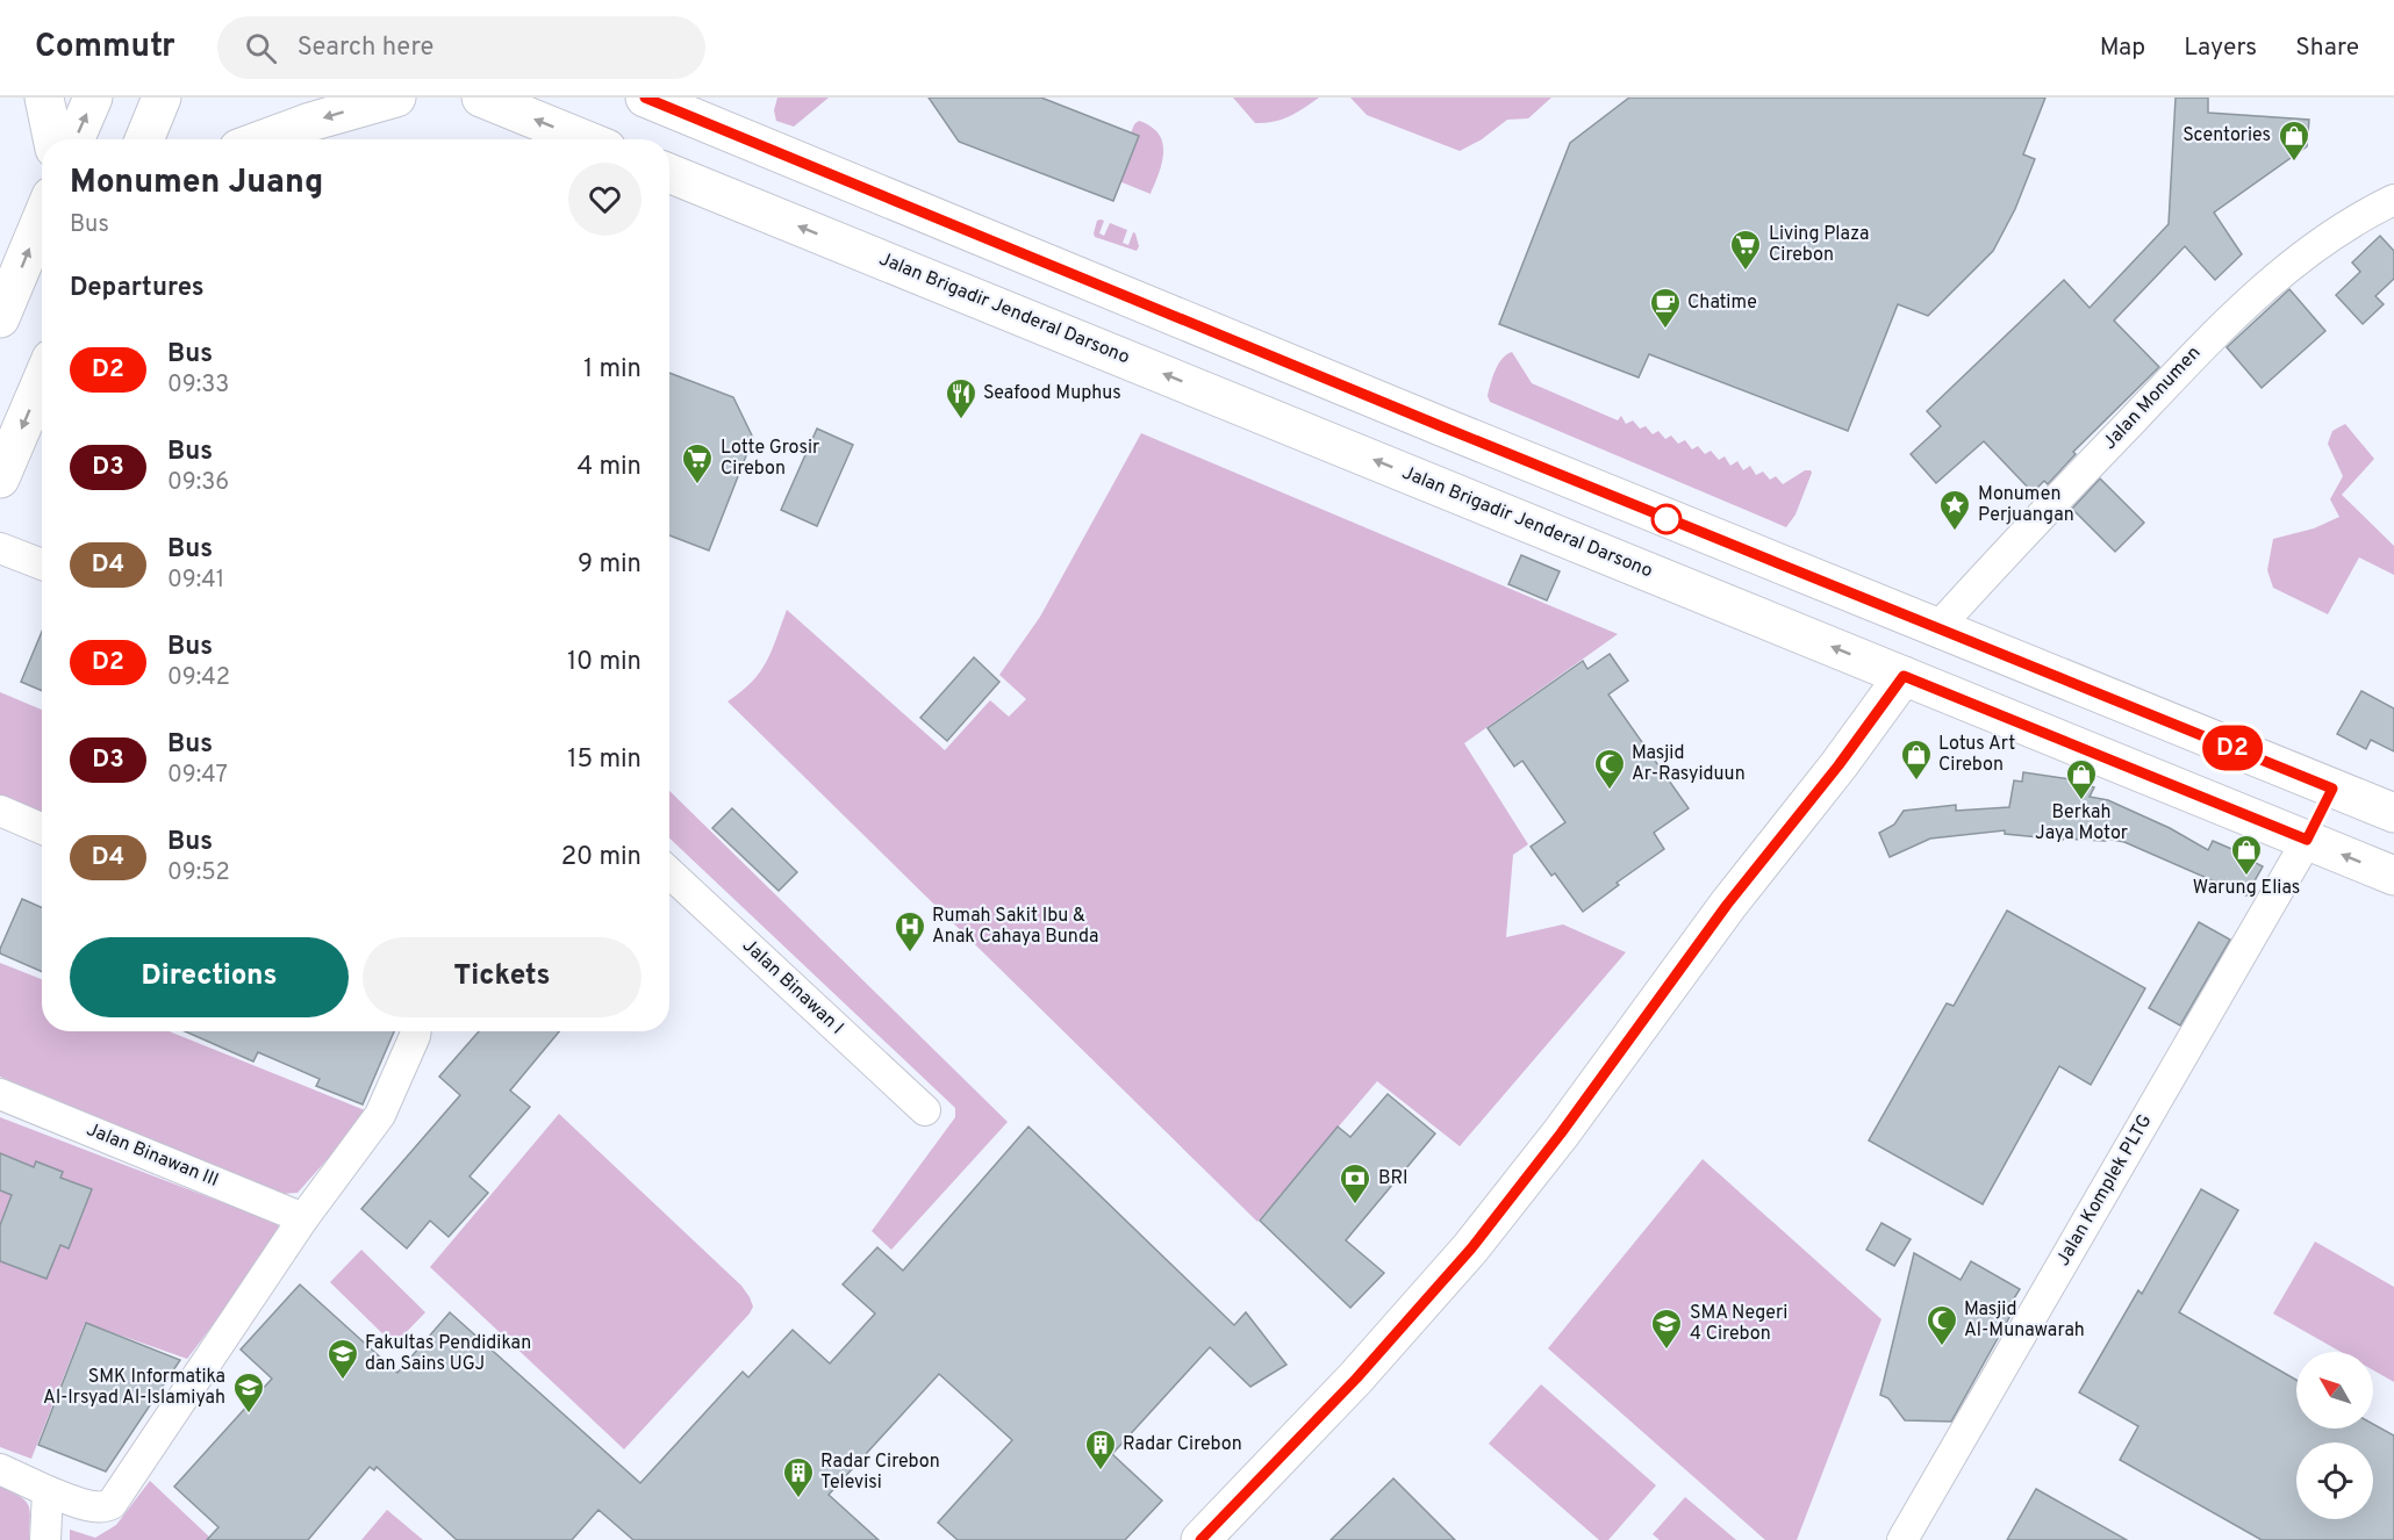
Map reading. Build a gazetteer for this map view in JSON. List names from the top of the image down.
{
  "streets": {
    "main road": ["Jalan Brigadir Jenderal Darsono"],
    "street": [
      "Jalan Monumen",
      "Jalan Binawan I",
      "Jalan Binawan III",
      "Jalan Komplek PLTG"
    ]
  },
  "crossings": [
    ["Jalan Brigadir Jenderal Darsono", "Jalan Komplek PLTG"]
  ],
  "places": {
    "shop": [
      "Scentories",
      "Lotus Art Cirebon",
      "Berkah Jaya Motor",
      "Warung Elias"
    ],
    "supermarket": ["Living Plaza Cirebon", "Lotte Grosir Cirebon"],
    "cafe": ["Chatime"],
    "restaurant": ["Seafood Muphus"],
    "place": ["Monumen Perjuangan"],
    "mosque": ["Masjid Ar-Rasyiduun", "Masjid Al-Munawarah"],
    "hospital": ["Rumah Sakit Ibu & Anak Cahaya Bunda"],
    "bank": ["BRI"],
    "school or university": ["SMA Negeri 4 Cirebon", "Fakultas Pendidikan dan Sains UGJ", "SMK Informatika Al-Irsyad Al-Islamiyah"],
    "building": ["Radar Cirebon", "Radar Cirebon Televisi"]
  },
  "lines": ["bus line D2"],
  "north": "top left",
  "page": {
    "header": "Commutr",
    "search": "Search here",
    "nav": ["Map", "Layers", "Share"],
    "on_map": "D2",
    "heading": [
      ["Monumen Juang", "Bus"],
      "Departures"
    ],
    "list": [
      {
        "mark": "D2",
        "name": "Bus",
        "note": "09:33",
        "value": "1 min"
      },
      {
        "mark": "D3",
        "name": "Bus",
        "note": "09:36",
        "value": "4 min"
      },
      {
        "mark": "D4",
        "name": "Bus",
        "note": "09:41",
        "value": "9 min"
      },
      {
        "mark": "D2",
        "name": "Bus",
        "note": "09:42",
        "value": "10 min"
      },
      {
        "mark": "D3",
        "name": "Bus",
        "note": "09:47",
        "value": "15 min"
      },
      {
        "mark": "D4",
        "name": "Bus",
        "note": "09:52",
        "value": "20 min"
      }
    ],
    "buttons": ["Directions", "Tickets"]
  }
}
